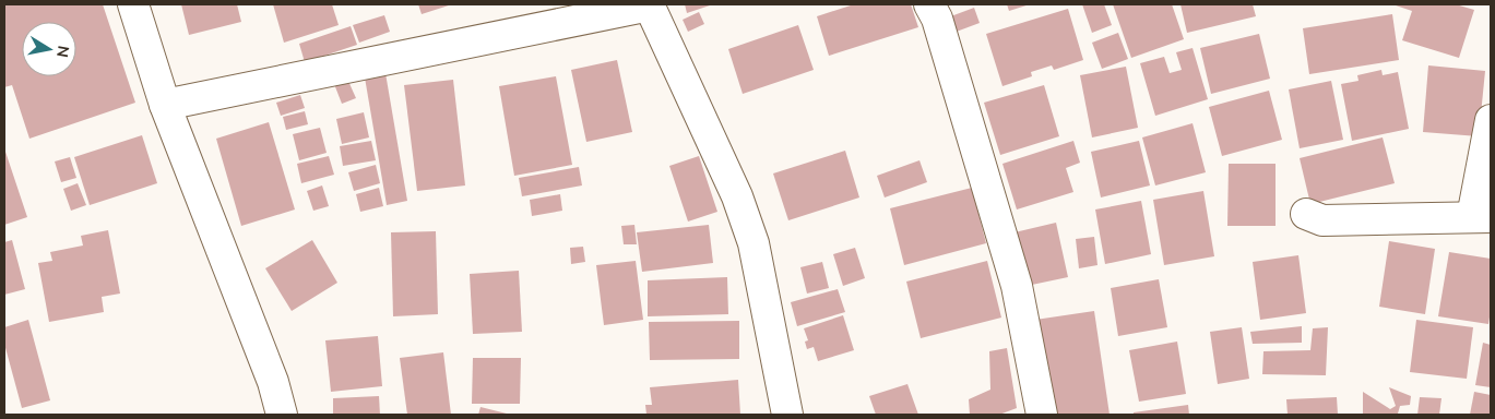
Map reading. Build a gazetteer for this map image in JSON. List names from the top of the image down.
{
  "north": "right"
}
